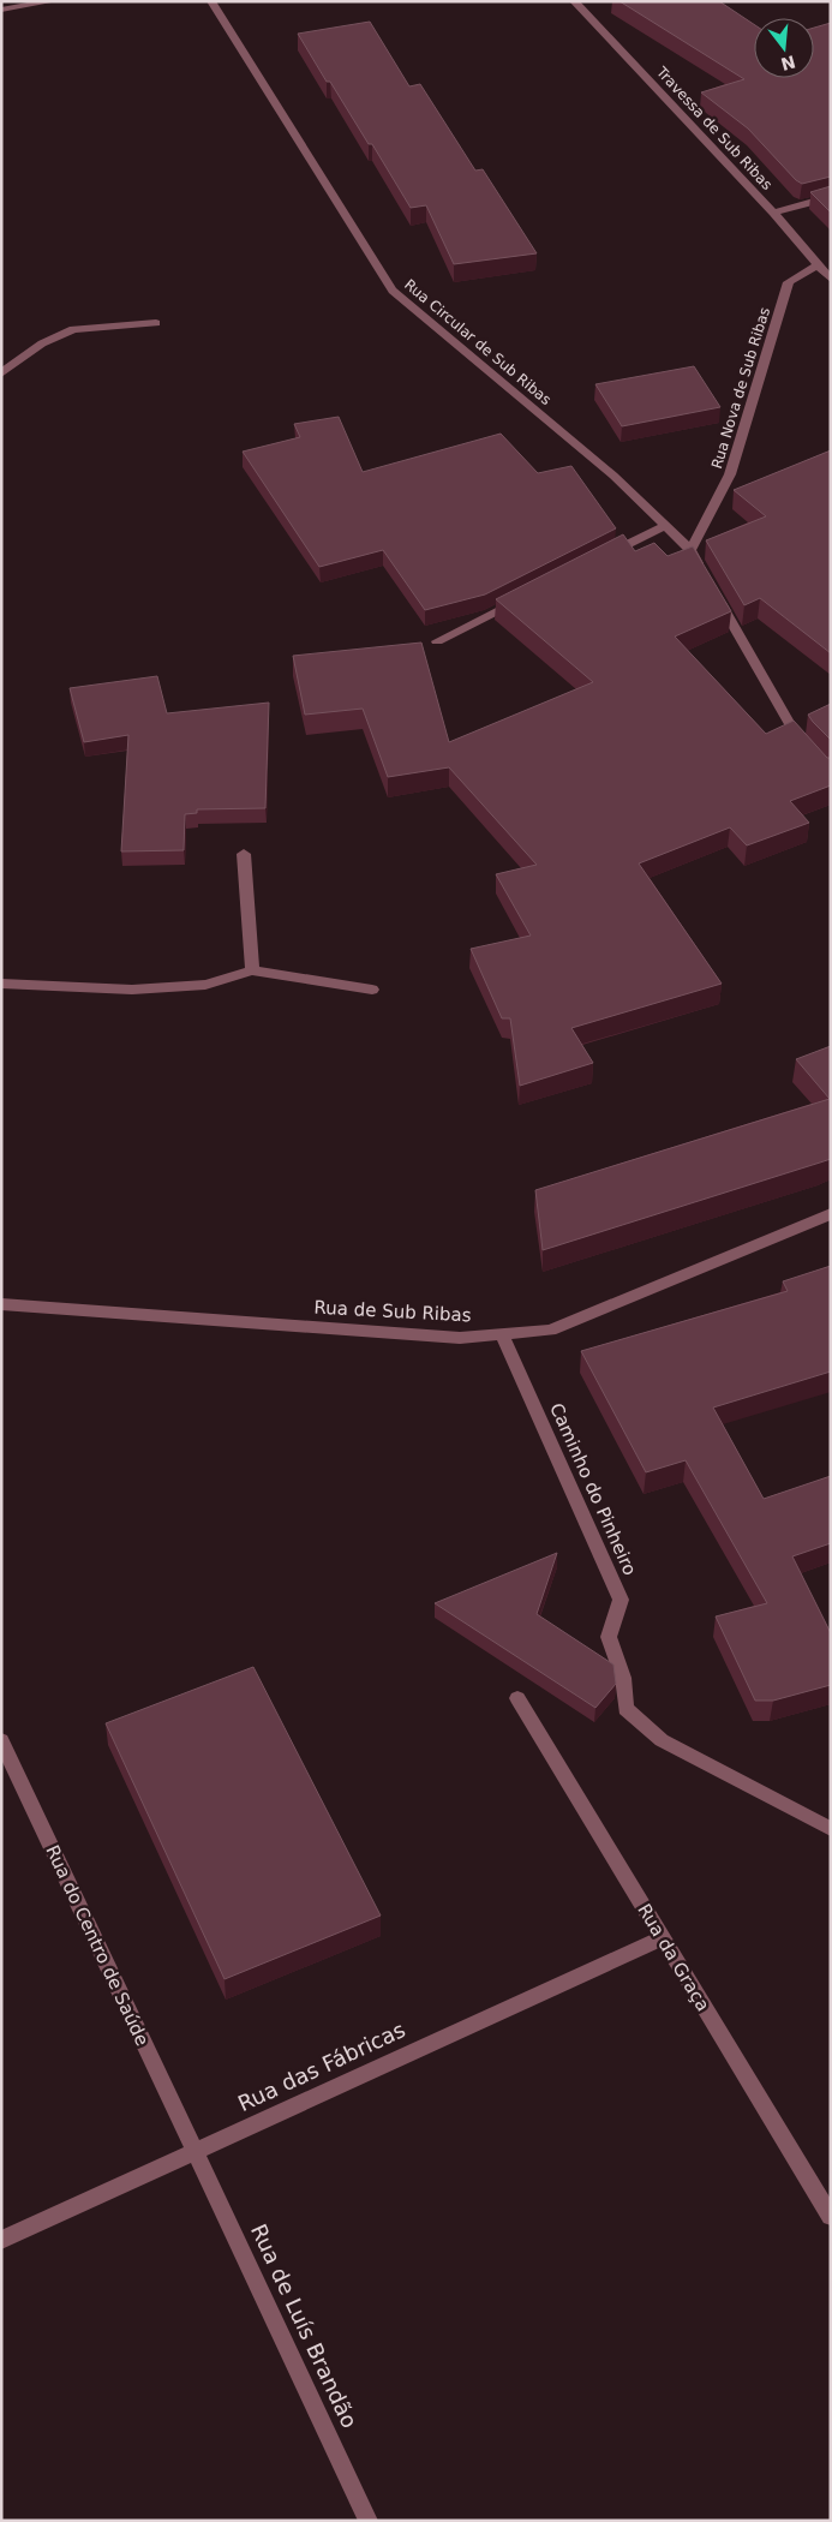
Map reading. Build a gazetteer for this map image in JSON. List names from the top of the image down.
{
  "streets": {
    "street": [
      "Travessa de Sub Ribas",
      "Rua Circular de Sub Ribas",
      "Rua Nova de Sub Ribas",
      "Rua de Sub Ribas",
      "Caminho do Pinheiro",
      "Rua do Centro de Saúde",
      "Rua da Graça",
      "Rua das Fábricas",
      "Rua de Luís Brandão"
    ]
  },
  "crossings": [
    ["Travessa de Sub Ribas", "Rua Nova de Sub Ribas"],
    ["Rua Circular de Sub Ribas", "Rua Nova de Sub Ribas"],
    ["Rua de Sub Ribas", "Caminho do Pinheiro"],
    ["Rua do Centro de Saúde", "Rua das Fábricas"],
    ["Rua do Centro de Saúde", "Rua de Luís Brandão"],
    ["Rua da Graça", "Rua das Fábricas"],
    ["Rua das Fábricas", "Rua de Luís Brandão"]
  ],
  "north": "bottom"
}
